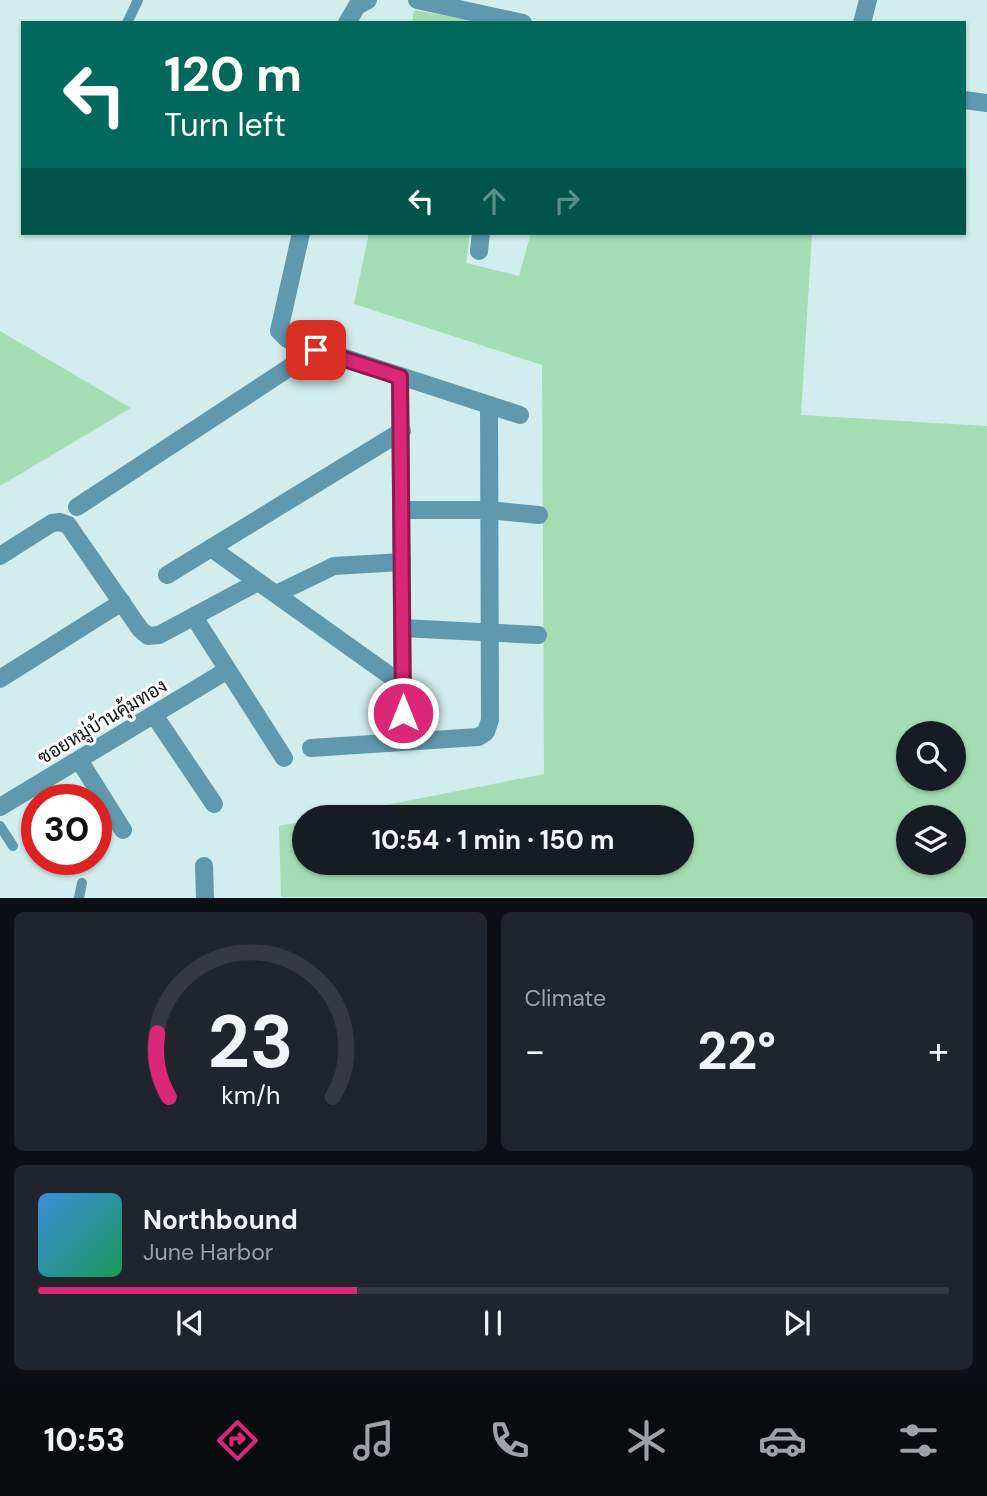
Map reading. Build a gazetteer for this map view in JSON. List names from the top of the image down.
{
  "streets": {
    "street": ["ซอยหมู่บ้านคุ้มทอง"]
  },
  "page": {
    "turn": ["120 m", "Turn left"],
    "limit": "30",
    "trip": "10:54 · 1 min · 150 m",
    "tile": "Climate",
    "heat": ["−", "22°", "+"],
    "song": ["Northbound", "June Harbor"],
    "tabs": "10:53",
    "gauge": ["23", "km/h"]
  }
}
